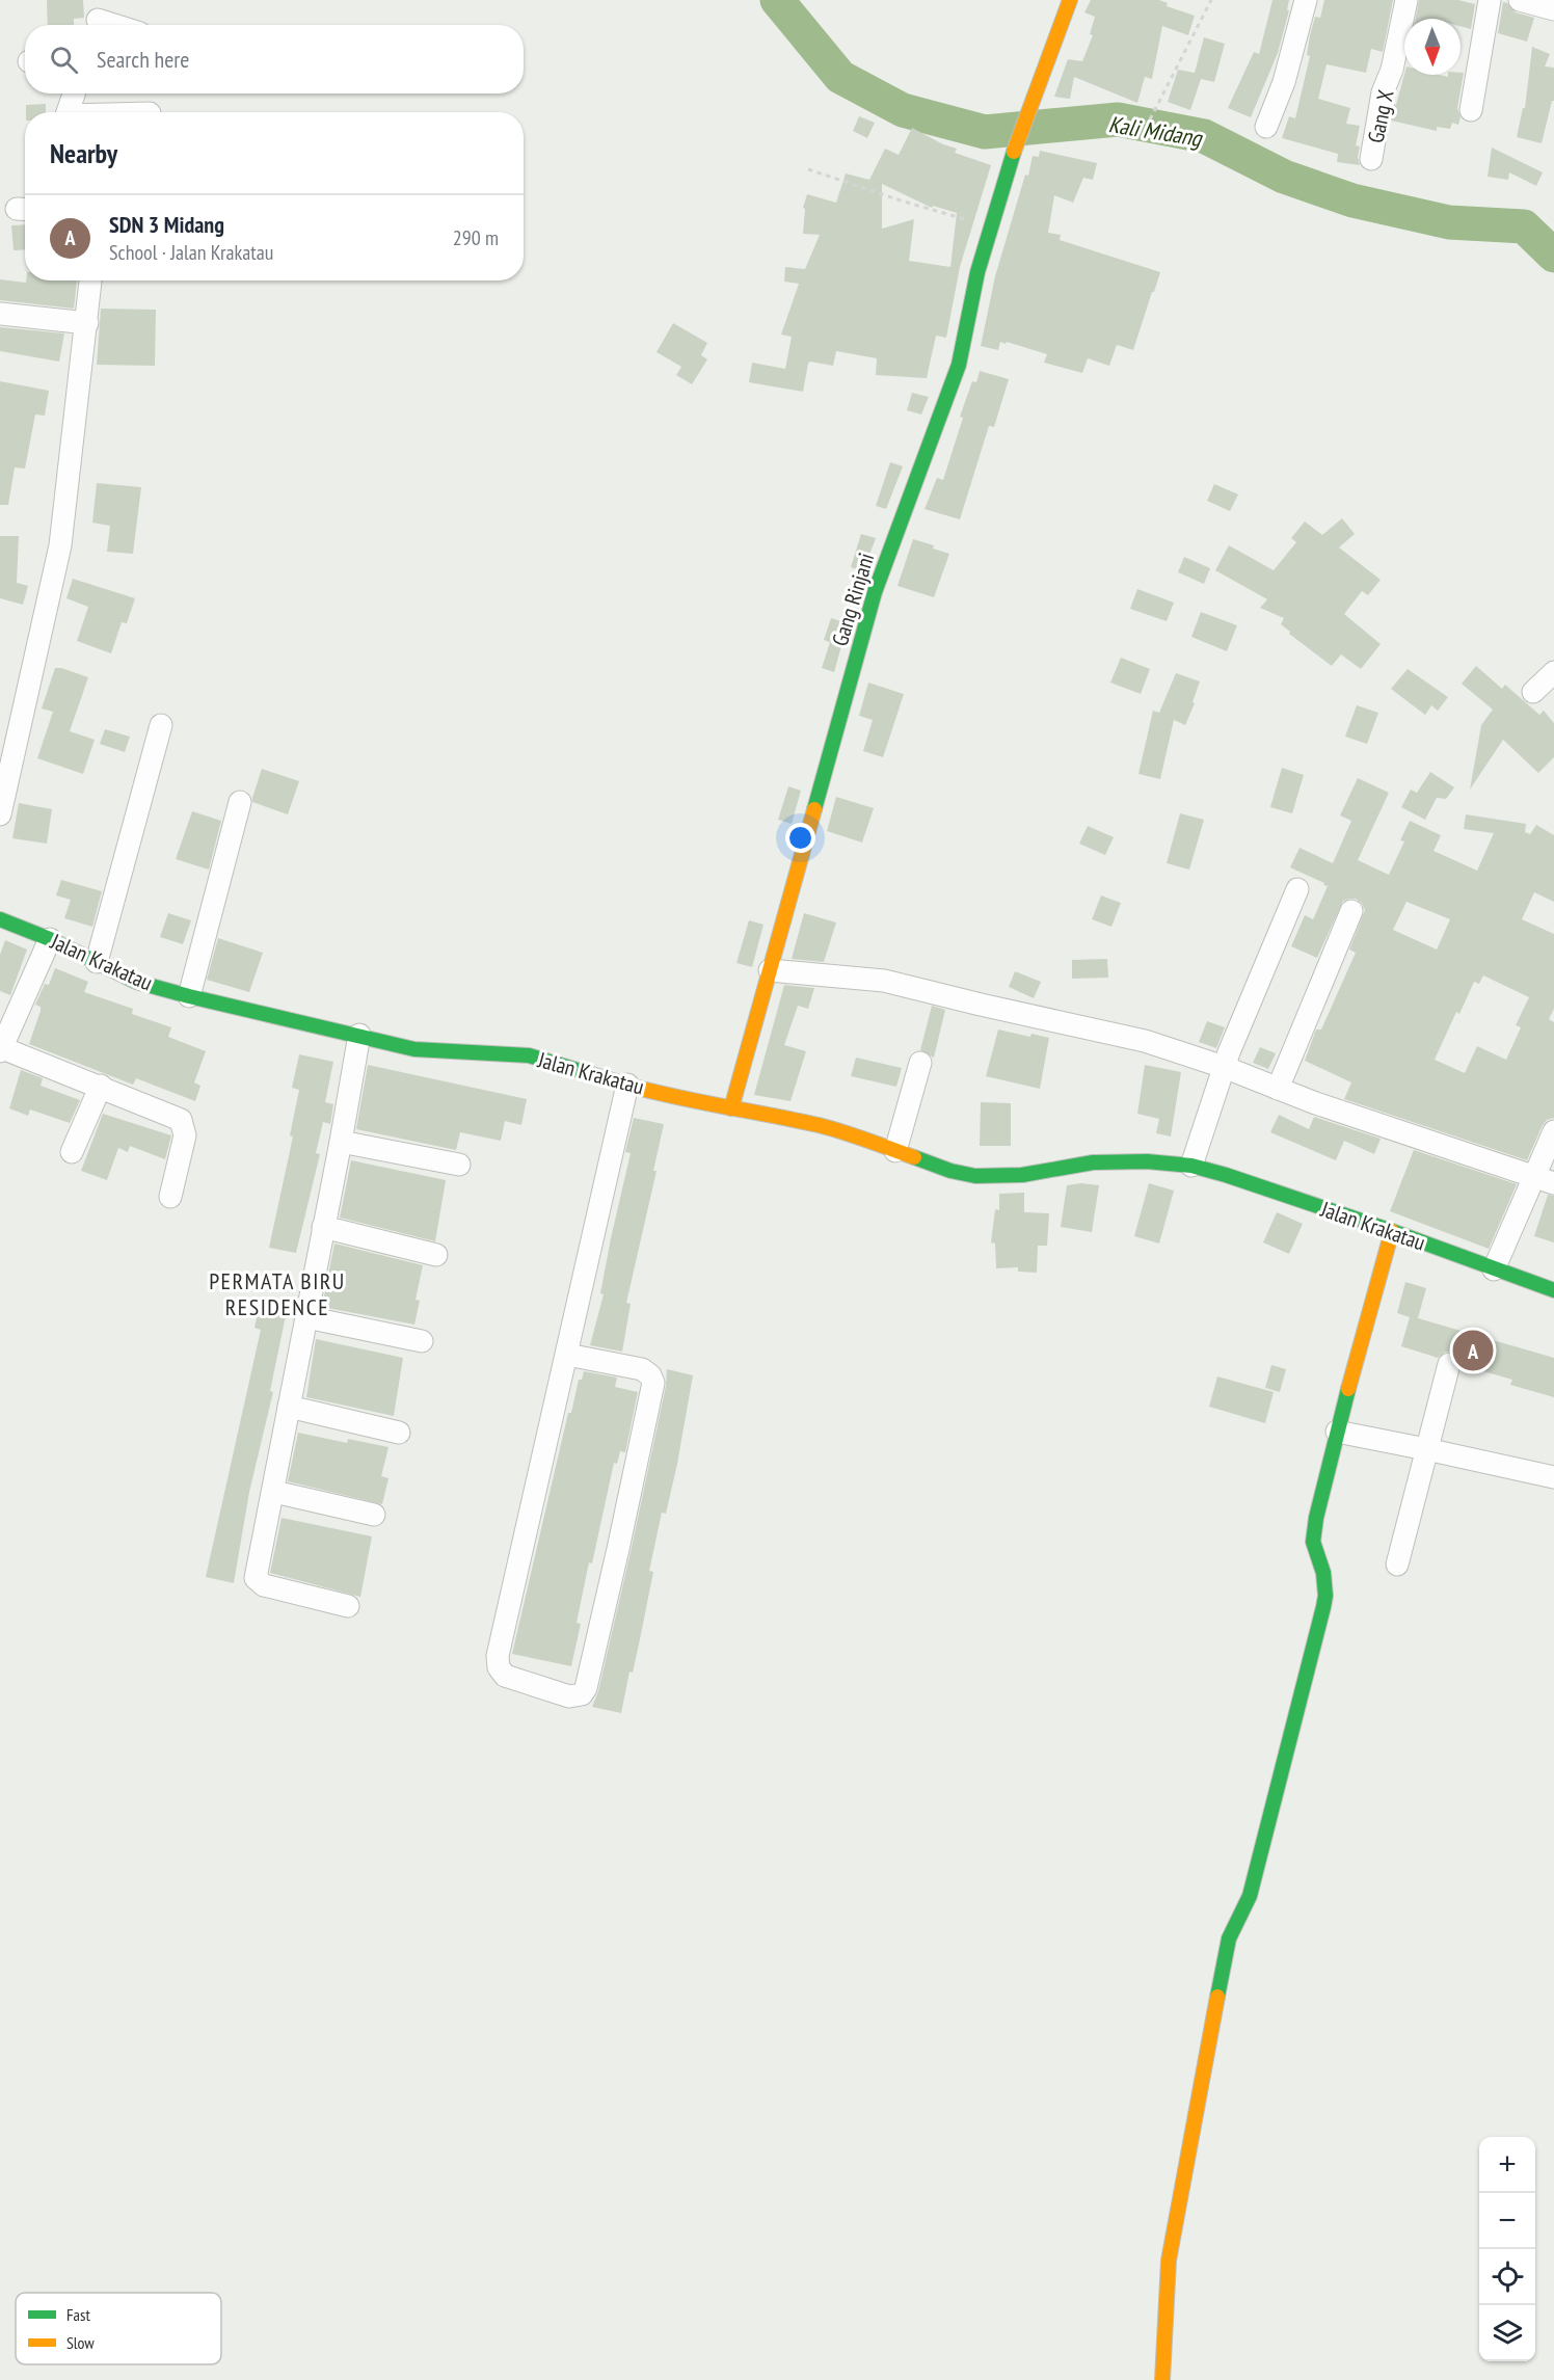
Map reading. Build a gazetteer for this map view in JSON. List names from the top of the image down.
{
  "streets": {
    "street": ["Gang X", "Gang Rinjani", "Jalan Krakatau"]
  },
  "crossings": [
    ["Gang Rinjani", "Jalan Krakatau"]
  ],
  "districts": ["PERMATA BIRU RESIDENCE"],
  "water": ["Kali Midang"],
  "legend": ["Fast", "Slow"],
  "north": "bottom",
  "page": {
    "search": "Search here",
    "heading": "Nearby",
    "list": [
      {
        "mark": "A",
        "name": "SDN 3 Midang",
        "note": "School · Jalan Krakatau",
        "value": "290 m"
      }
    ],
    "pins": "A",
    "map_buttons": ["+", "−"]
  }
}
